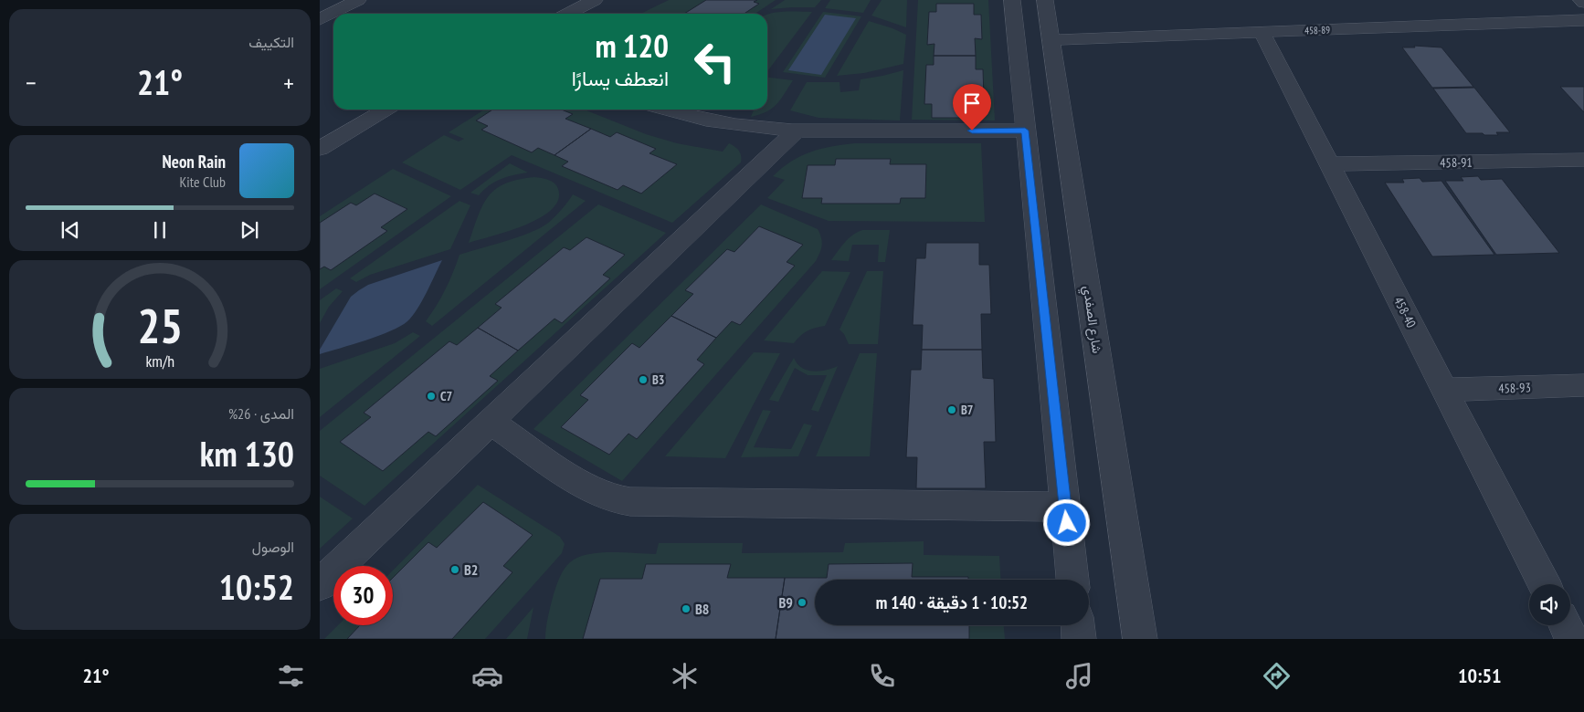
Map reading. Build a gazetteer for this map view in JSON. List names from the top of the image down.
{
  "streets": {
    "street": [
      "458-89",
      "458-91",
      "458-40",
      "شارع الصفدي",
      "458-93"
    ]
  },
  "crossings": [
    ["458-89", "458-40"],
    ["458-89", "شارع الصفدي"],
    ["458-91", "458-40"],
    ["458-40", "458-93"]
  ],
  "places": [
    "B3",
    "C7",
    "B7",
    "B2",
    "B9",
    "B8"
  ],
  "page": {
    "tile": [
      "التكييف",
      ["المدى · 26%", "130 km"],
      ["الوصول", "10:52"]
    ],
    "turn": ["120 m", "انعطف يسارًا"],
    "heat": ["−", "21°", "+"],
    "song": ["Neon Rain", "Kite Club"],
    "limit": "30",
    "trip": "10:52 · 1 دقيقة · 140 m",
    "tabs": ["10:51", "21°"],
    "gauge": ["25", "km/h"]
  }
}
